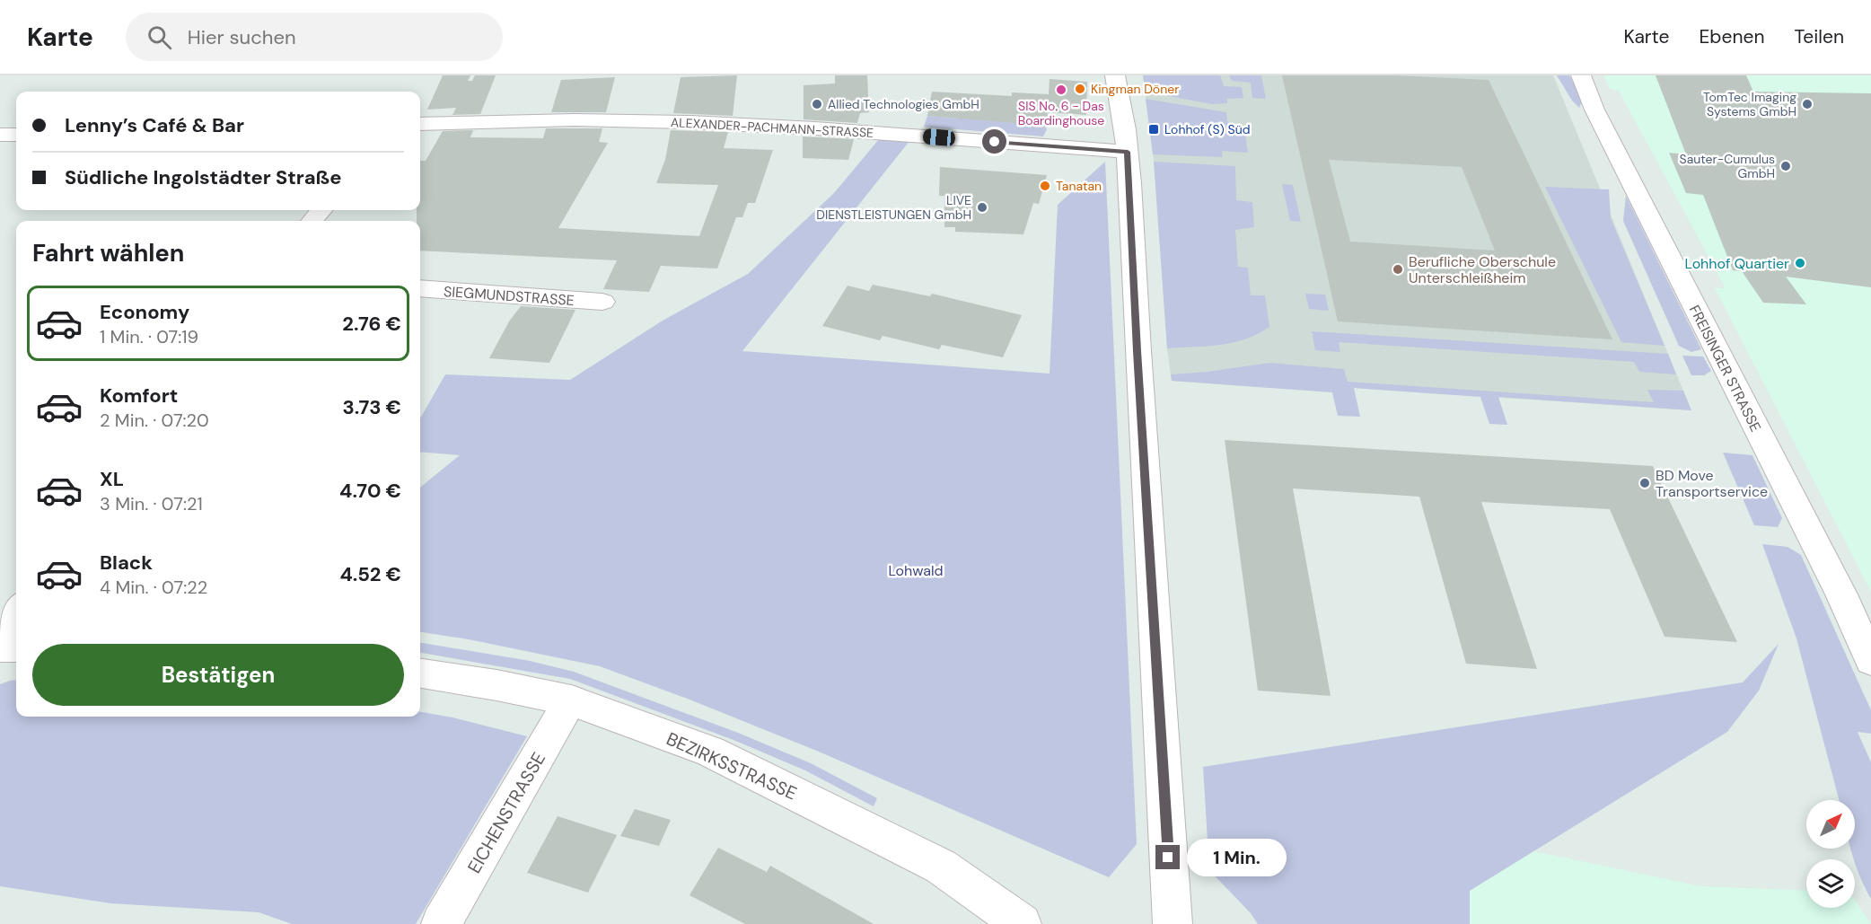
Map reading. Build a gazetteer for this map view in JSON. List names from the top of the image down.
{
  "streets": {
    "street": [
      "ALEXANDER-PACHMANN-STRASSE",
      "SIEGMUNDSTRASSE",
      "FREISINGER STRASSE",
      "BEZIRKSSTRASSE",
      "EICHENSTRASSE"
    ]
  },
  "crossings": [
    ["BEZIRKSSTRASSE", "EICHENSTRASSE"]
  ],
  "parks": ["Lohwald"],
  "places": {
    "other": [
      "Kingman Döner",
      "SIS No. 6 - Das Boardinghouse",
      "Allied Technologies GmbH",
      "TomTec Imaging Systems GmbH",
      "Sauter-Cumulus GmbH",
      "Tanatan",
      "LIVE DIENSTLEISTUNGEN GmbH",
      "Lohhof Quartier",
      "Berufliche Oberschule Unterschleißheim",
      "BD Move Transportservice"
    ],
    "transit": ["Lohhof (S) Süd"]
  },
  "north": "top right",
  "page": {
    "header": "Karte",
    "search": "Hier suchen",
    "nav": ["Karte", "Ebenen", "Teilen"],
    "banner": ["Lenny’s Café & Bar", "Südliche Ingolstädter Straße"],
    "heading": "Fahrt wählen",
    "list": [
      {
        "name": "Economy",
        "note": "1 Min. · 07:19",
        "value": "2.76 €"
      },
      {
        "name": "Komfort",
        "note": "2 Min. · 07:20",
        "value": "3.73 €"
      },
      {
        "name": "XL",
        "note": "3 Min. · 07:21",
        "value": "4.70 €"
      },
      {
        "name": "Black",
        "note": "4 Min. · 07:22",
        "value": "4.52 €"
      }
    ],
    "buttons": "Bestätigen",
    "bubble": "1 Min."
  }
}
